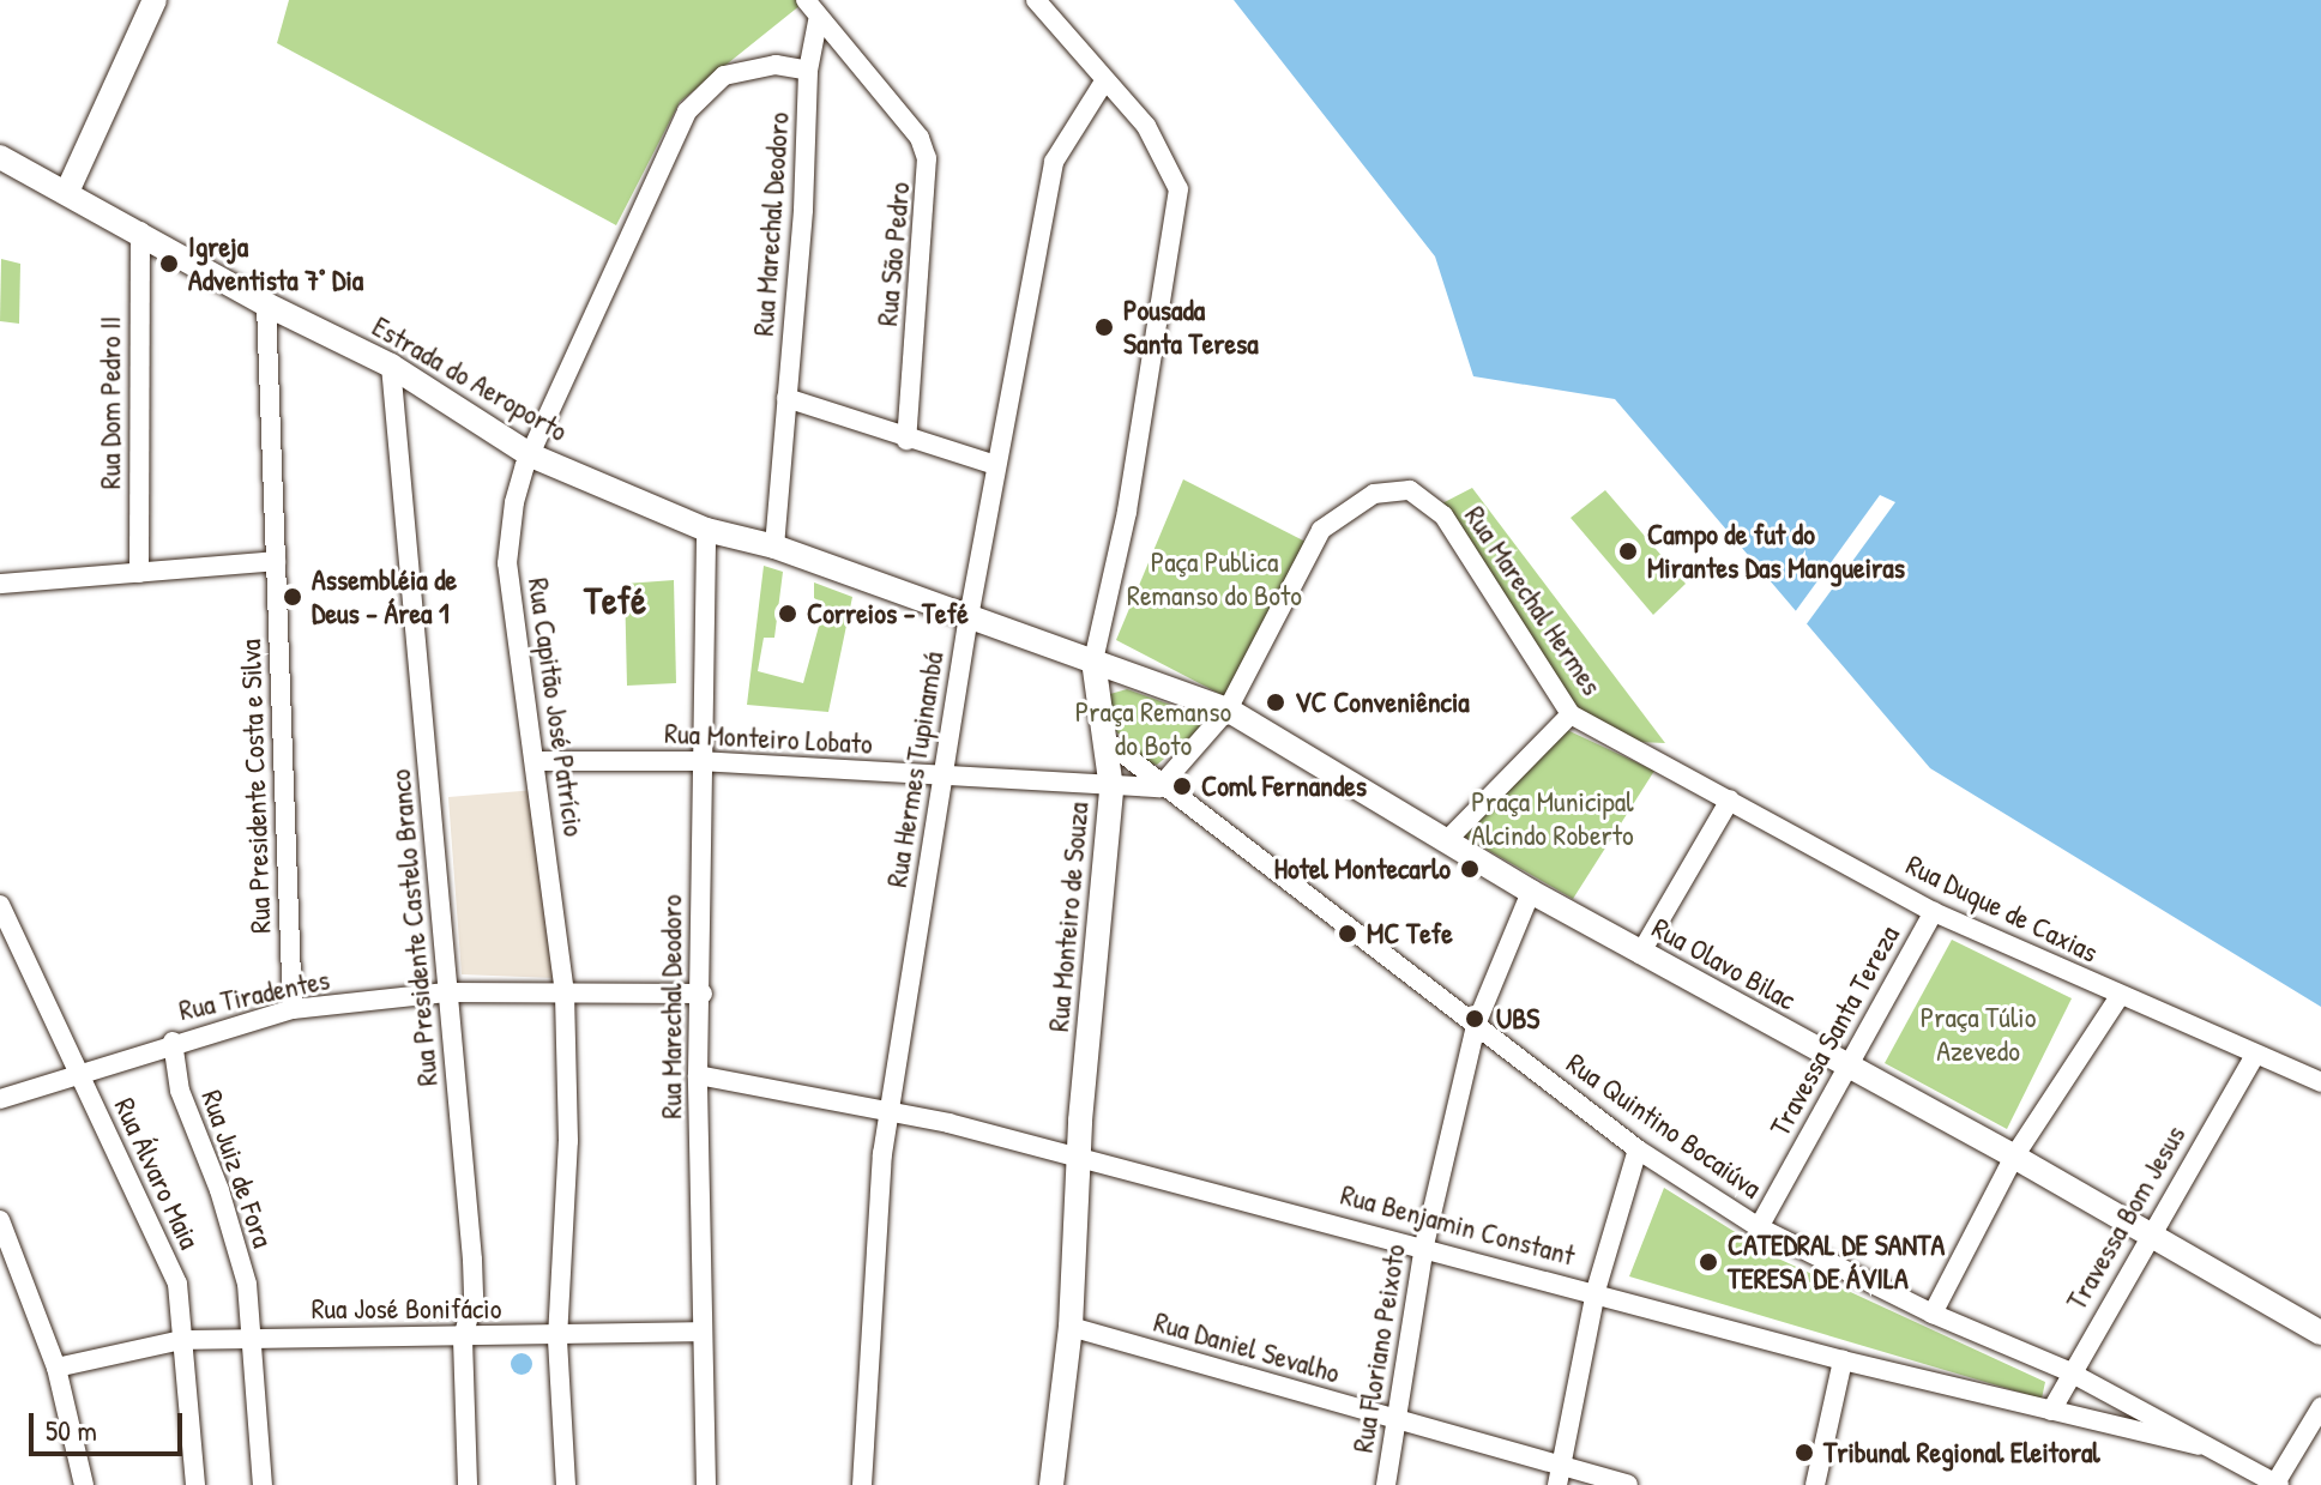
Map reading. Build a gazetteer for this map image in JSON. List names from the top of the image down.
{
  "streets": {
    "street": [
      "Rua Marechal Deodoro",
      "Rua São Pedro",
      "Estrada do Aeroporto",
      "Rua Dom Pedro II",
      "Rua Marechal Hermes",
      "Rua Capitão José Patrício",
      "Rua Monteiro Lobato",
      "Rua Hermes Tupinambá",
      "Rua Presidente Costa e Silva",
      "Rua Duque de Caxias",
      "Rua Monteiro de Souza",
      "Rua Presidente Castelo Branco",
      "Rua Olavo Bilac",
      "Rua Tiradentes",
      "Travessa Santa Tereza",
      "Rua Quintino Bocaiúva",
      "Rua Juiz de Fora",
      "Rua Álvaro Maia",
      "Travessa Bom Jesus",
      "Rua Benjamin Constant",
      "Rua José Bonifácio",
      "Rua Daniel Sevalho",
      "Rua Floriano Peixoto"
    ]
  },
  "crossings": [
    ["Rua Marechal Deodoro", "Rua São Pedro"],
    ["Rua Marechal Deodoro", "Estrada do Aeroporto"],
    ["Rua Marechal Deodoro", "Rua Capitão José Patrício"],
    ["Rua Marechal Deodoro", "Rua Monteiro Lobato"],
    ["Rua Marechal Deodoro", "Rua Tiradentes"],
    ["Rua Marechal Deodoro", "Rua Benjamin Constant"],
    ["Rua Marechal Deodoro", "Rua José Bonifácio"],
    ["Estrada do Aeroporto", "Rua Dom Pedro II"],
    ["Estrada do Aeroporto", "Rua Capitão José Patrício"],
    ["Estrada do Aeroporto", "Rua Hermes Tupinambá"],
    ["Estrada do Aeroporto", "Rua Presidente Costa e Silva"],
    ["Estrada do Aeroporto", "Rua Monteiro de Souza"],
    ["Estrada do Aeroporto", "Rua Presidente Castelo Branco"],
    ["Estrada do Aeroporto", "Rua Olavo Bilac"],
    ["Rua Marechal Hermes", "Rua Duque de Caxias"],
    ["Rua Marechal Hermes", "Rua Olavo Bilac"],
    ["Rua Marechal Hermes", "Rua Quintino Bocaiúva"],
    ["Rua Capitão José Patrício", "Rua Monteiro Lobato"],
    ["Rua Capitão José Patrício", "Rua Tiradentes"],
    ["Rua Capitão José Patrício", "Rua José Bonifácio"],
    ["Rua Monteiro Lobato", "Rua Hermes Tupinambá"],
    ["Rua Monteiro Lobato", "Rua Monteiro de Souza"],
    ["Rua Hermes Tupinambá", "Rua Monteiro de Souza"],
    ["Rua Hermes Tupinambá", "Rua Benjamin Constant"],
    ["Rua Presidente Costa e Silva", "Rua Tiradentes"],
    ["Rua Duque de Caxias", "Travessa Santa Tereza"],
    ["Rua Duque de Caxias", "Travessa Bom Jesus"],
    ["Rua Monteiro de Souza", "Rua Olavo Bilac"],
    ["Rua Monteiro de Souza", "Rua Quintino Bocaiúva"],
    ["Rua Monteiro de Souza", "Rua Benjamin Constant"],
    ["Rua Monteiro de Souza", "Rua Daniel Sevalho"],
    ["Rua Presidente Castelo Branco", "Rua Tiradentes"],
    ["Rua Presidente Castelo Branco", "Rua José Bonifácio"],
    ["Rua Olavo Bilac", "Travessa Santa Tereza"],
    ["Rua Olavo Bilac", "Travessa Bom Jesus"],
    ["Rua Olavo Bilac", "Rua Floriano Peixoto"],
    ["Rua Tiradentes", "Rua Juiz de Fora"],
    ["Rua Tiradentes", "Rua Álvaro Maia"],
    ["Travessa Santa Tereza", "Rua Quintino Bocaiúva"],
    ["Rua Quintino Bocaiúva", "Travessa Bom Jesus"],
    ["Rua Quintino Bocaiúva", "Rua Benjamin Constant"],
    ["Rua Quintino Bocaiúva", "Rua Floriano Peixoto"],
    ["Rua Juiz de Fora", "Rua José Bonifácio"],
    ["Rua Álvaro Maia", "Rua José Bonifácio"],
    ["Travessa Bom Jesus", "Rua Benjamin Constant"],
    ["Rua Benjamin Constant", "Rua Floriano Peixoto"],
    ["Rua Daniel Sevalho", "Rua Floriano Peixoto"]
  ],
  "districts": ["Tefé"],
  "parks": [
    "Paça Publica Remanso do Boto",
    "Praça Remanso do Boto",
    "Praça Municipal Alcindo Roberto",
    "Praça Túlio Azevedo"
  ],
  "places": [
    "Igreja Adventista 7° Dia",
    "Pousada Santa Teresa",
    "Campo de fut do Mirantes Das Mangueiras",
    "Assembléia de Deus - Área 1",
    "Correios - Tefé",
    "VC Conveniência",
    "Coml Fernandes",
    "Hotel Montecarlo",
    "MC Tefe",
    "UBS",
    "CATEDRAL DE SANTA TERESA DE ÁVILA",
    "Tribunal Regional Eleitoral"
  ],
  "scale_bar": "50 m"
}
